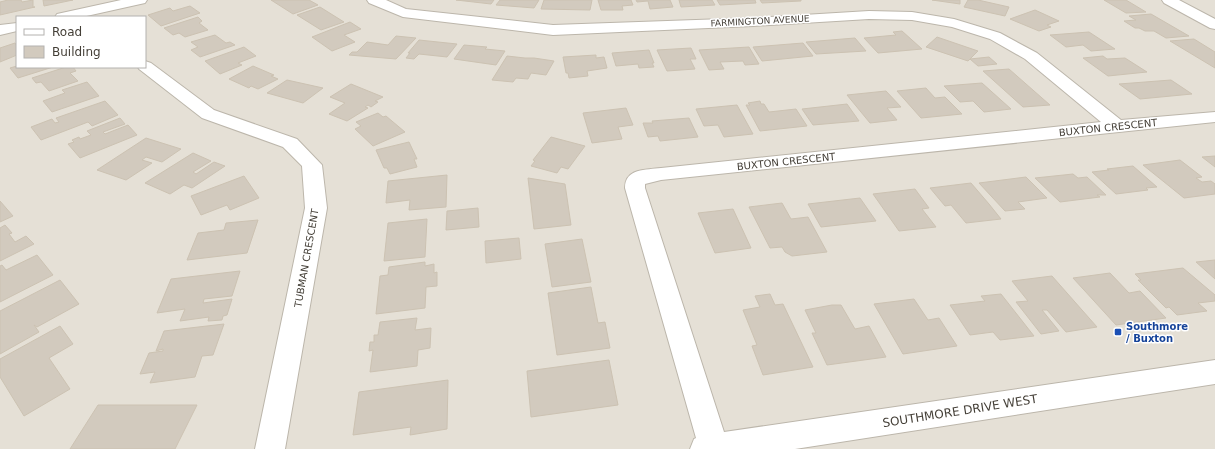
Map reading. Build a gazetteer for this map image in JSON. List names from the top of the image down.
{
  "streets": {
    "street": [
      "FARMINGTON AVENUE",
      "BUXTON CRESCENT",
      "TUBMAN CRESCENT",
      "SOUTHMORE DRIVE WEST"
    ]
  },
  "crossings": [
    ["FARMINGTON AVENUE", "BUXTON CRESCENT"],
    ["BUXTON CRESCENT", "SOUTHMORE DRIVE WEST"]
  ],
  "places": {
    "transit": ["Southmore / Buxton"]
  },
  "legend": ["Road", "Building"]
}
